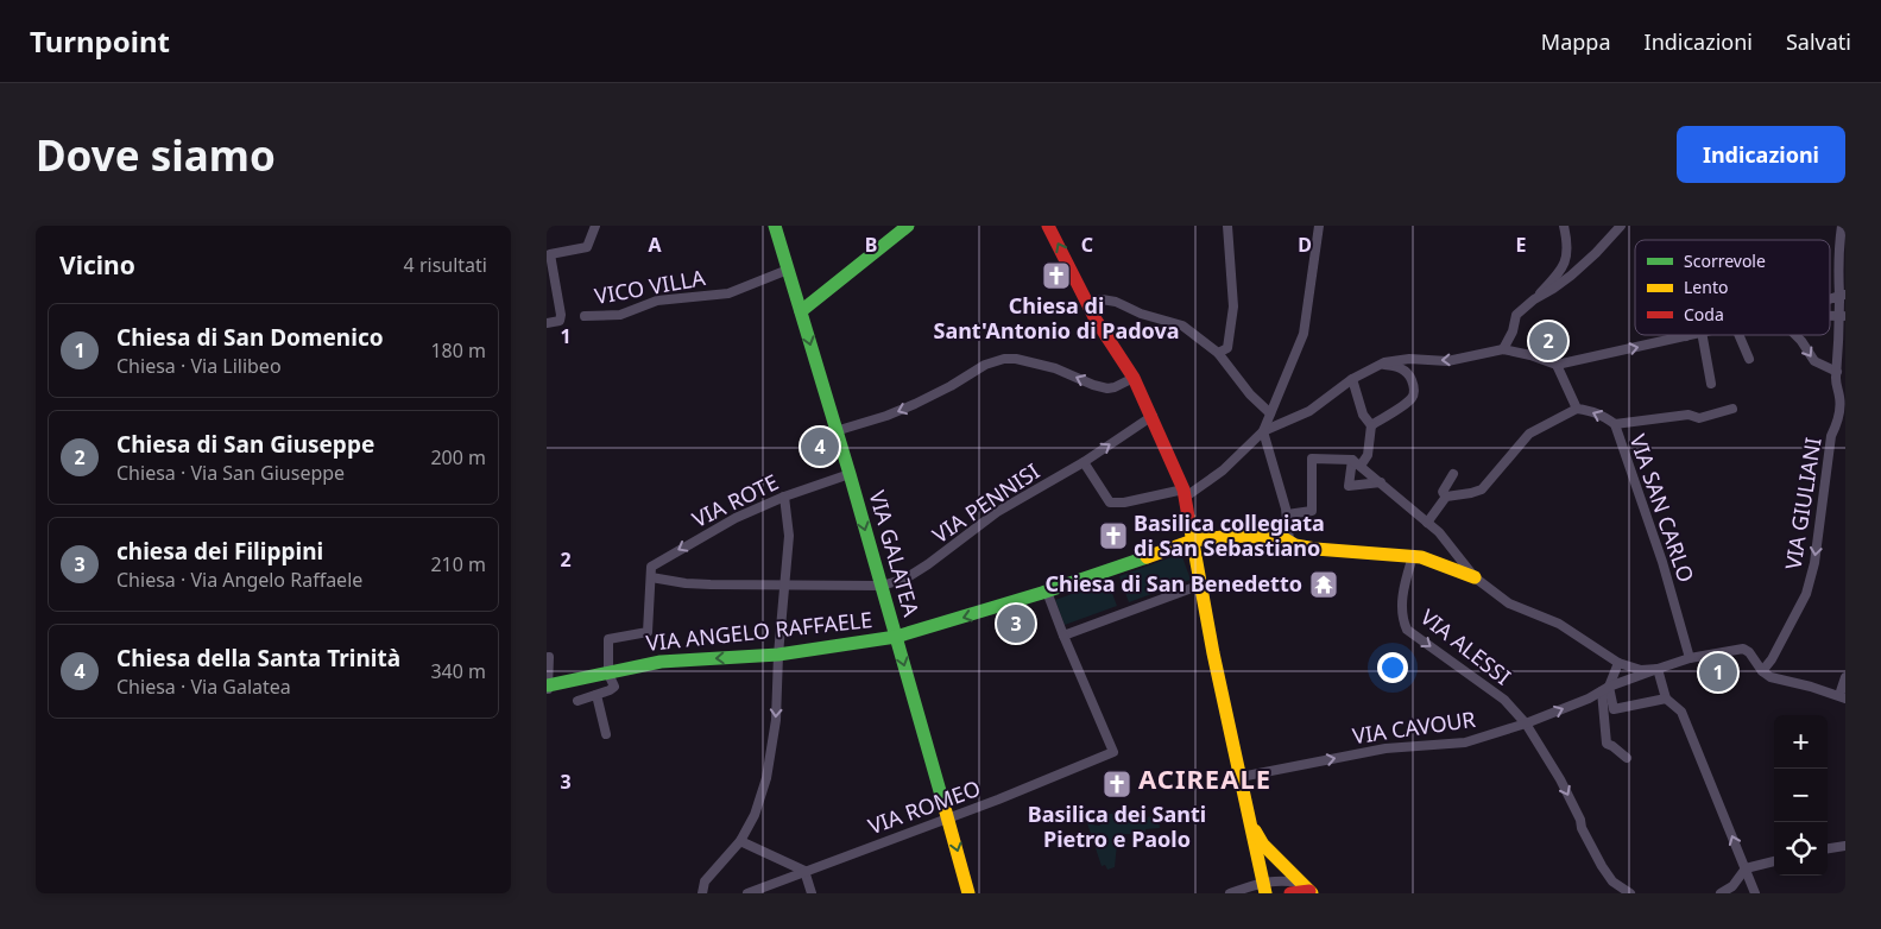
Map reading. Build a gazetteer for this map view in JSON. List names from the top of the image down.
{
  "streets": {
    "street": [
      "VICO VILLA",
      "VIA ROTE",
      "VIA PENNISI",
      "VIA GIULIANI",
      "VIA SAN CARLO",
      "VIA GALATEA",
      "VIA ANGELO RAFFAELE",
      "VIA ALESSI",
      "VIA CAVOUR",
      "VIA ROMEO"
    ]
  },
  "crossings": [
    ["VICO VILLA", "VIA GALATEA"],
    ["VIA ROTE", "VIA PENNISI"],
    ["VIA ROTE", "VIA GALATEA"],
    ["VIA PENNISI", "VIA GALATEA"],
    ["VIA GIULIANI", "VIA CAVOUR"],
    ["VIA SAN CARLO", "VIA CAVOUR"],
    ["VIA GALATEA", "VIA ANGELO RAFFAELE"],
    ["VIA GALATEA", "VIA ROMEO"],
    ["VIA ANGELO RAFFAELE", "VIA ALESSI"],
    ["VIA ALESSI", "VIA CAVOUR"]
  ],
  "one_way": [
    "VIA ROTE",
    "VIA GIULIANI",
    "VIA GALATEA",
    "VIA ALESSI",
    "VIA CAVOUR"
  ],
  "districts": ["ACIREALE"],
  "places": {
    "church": ["Chiesa di Sant'Antonio di Padova", "Basilica collegiata di San Sebastiano", "Basilica dei Santi Pietro e Paolo"],
    "temple": ["Chiesa di San Benedetto"]
  },
  "legend": ["Scorrevole", "Lento", "Coda"],
  "page": {
    "header": "Turnpoint",
    "nav": ["Mappa", "Indicazioni", "Salvati"],
    "buttons": "Indicazioni",
    "title": "Dove siamo",
    "heading": ["Vicino", "4 risultati"],
    "list": [
      {
        "mark": "1",
        "name": "Chiesa di San Domenico",
        "note": "Chiesa · Via Lilibeo",
        "value": "180 m"
      },
      {
        "mark": "2",
        "name": "Chiesa di San Giuseppe",
        "note": "Chiesa · Via San Giuseppe",
        "value": "200 m"
      },
      {
        "mark": "3",
        "name": "chiesa dei Filippini",
        "note": "Chiesa · Via Angelo Raffaele",
        "value": "210 m"
      },
      {
        "mark": "4",
        "name": "Chiesa della Santa Trinità",
        "note": "Chiesa · Via Galatea",
        "value": "340 m"
      }
    ],
    "pins": [
      "2",
      "4",
      "3",
      "1"
    ],
    "map_buttons": ["+", "−"]
  },
  "grid": {
    "columns": [
      "A",
      "B",
      "C",
      "D",
      "E"
    ],
    "rows": ["1", "2", "3"]
  }
}
